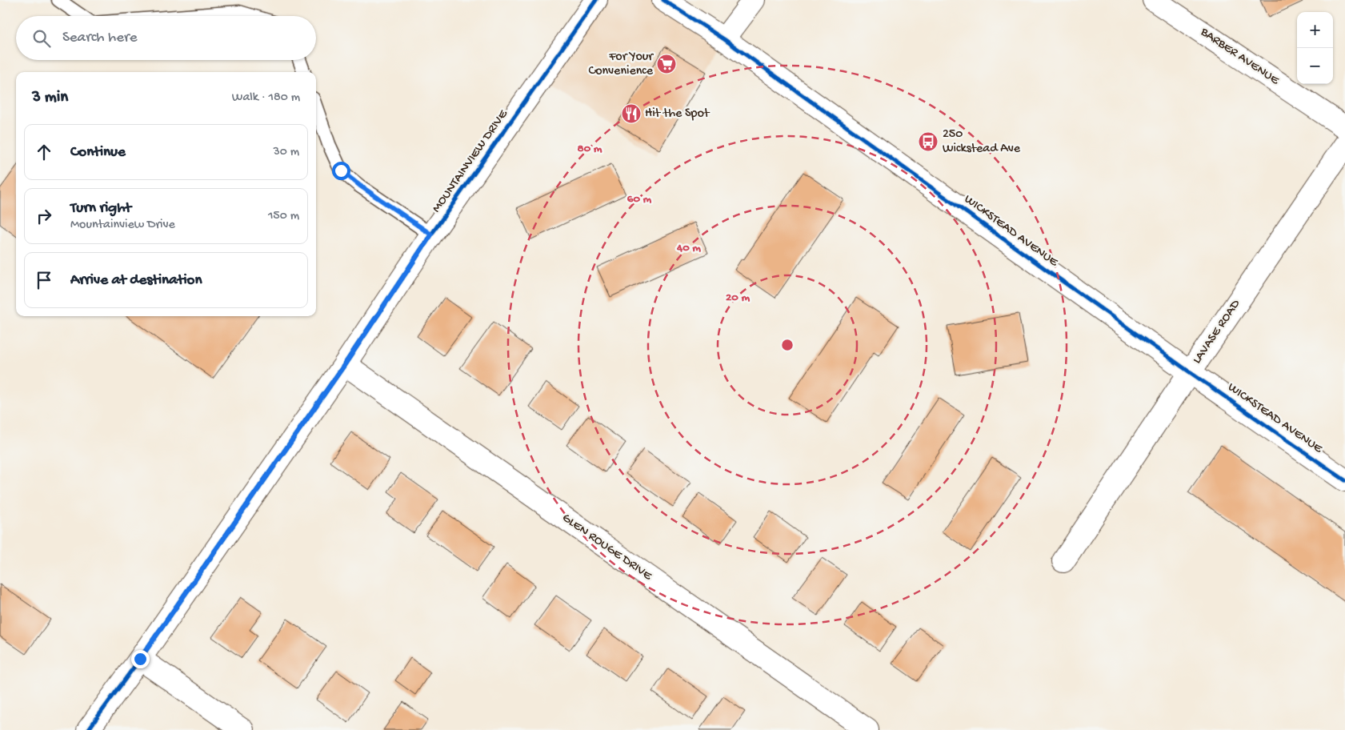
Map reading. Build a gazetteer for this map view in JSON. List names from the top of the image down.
{
  "streets": {
    "street": [
      "BARBER AVENUE",
      "MOUNTAINVIEW DRIVE",
      "WICKSTEAD AVENUE",
      "LAVASE ROAD",
      "GLEN ROUGE DRIVE"
    ]
  },
  "crossings": [
    ["MOUNTAINVIEW DRIVE", "GLEN ROUGE DRIVE"],
    ["WICKSTEAD AVENUE", "LAVASE ROAD"]
  ],
  "places": {
    "supermarket": ["For Your Convenience"],
    "restaurant": ["Hit the Spot"],
    "bus stop": ["250 Wickstead Ave"]
  },
  "page": {
    "map_buttons": ["+", "−"],
    "search": "Search here",
    "heading": ["3 min", "Walk · 180 m"],
    "list": [
      ["Continue", "30 m"],
      ["Turn right", "Mountainview Drive", "150 m"],
      "Arrive at destination"
    ]
  },
  "rings": [
    "80 m",
    "60 m",
    "40 m",
    "20 m"
  ]
}
